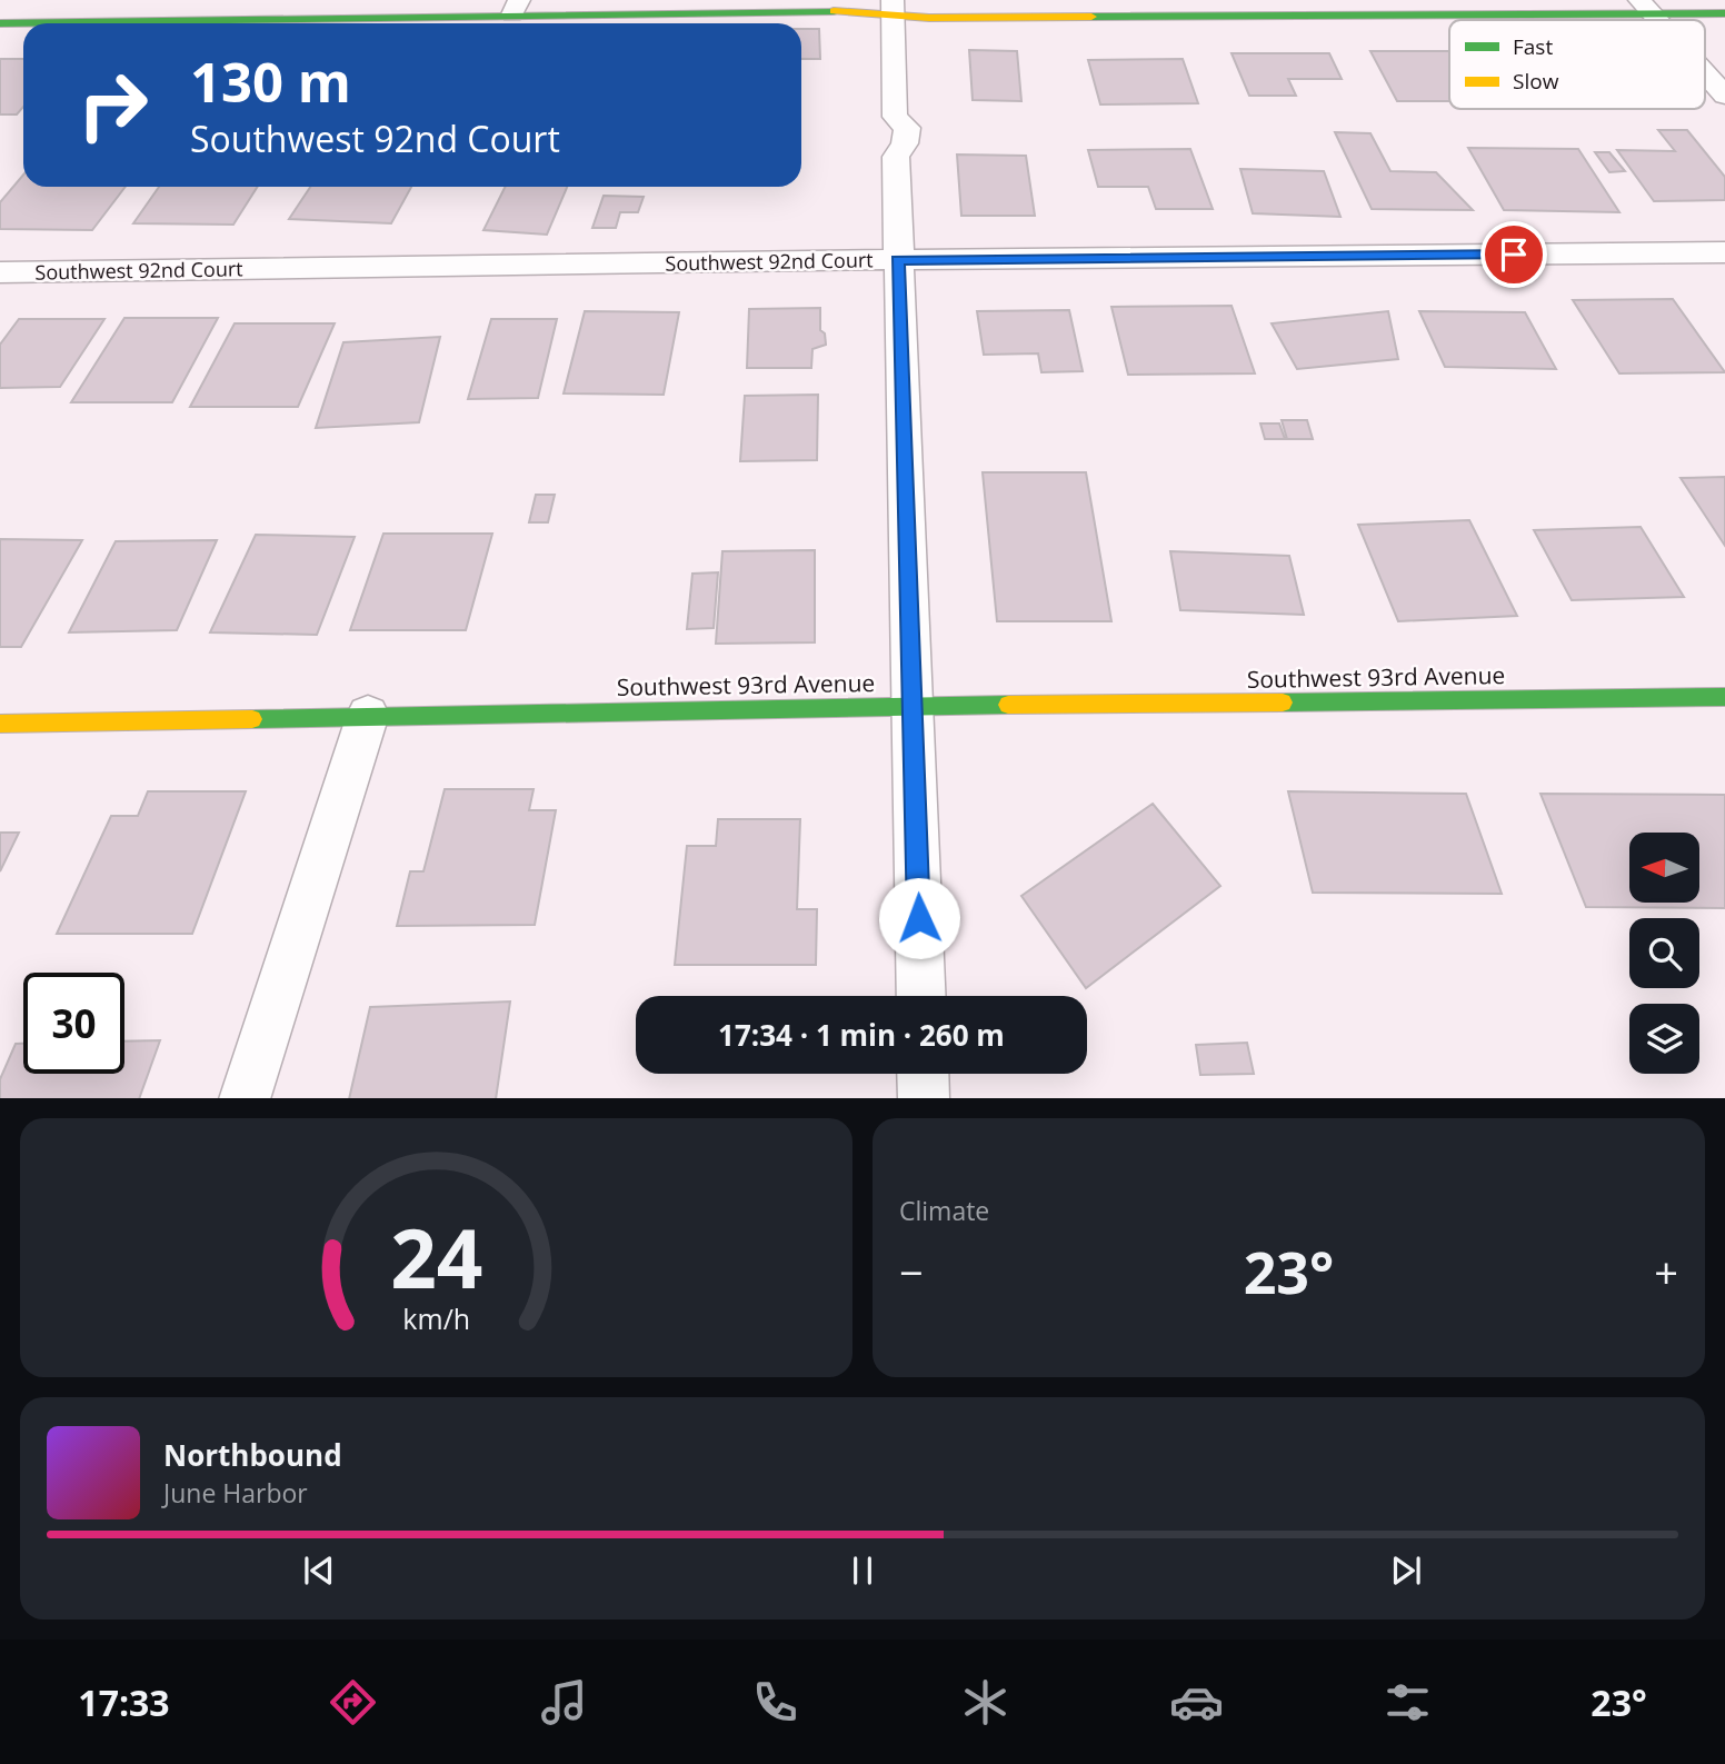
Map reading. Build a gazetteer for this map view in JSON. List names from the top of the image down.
{
  "streets": {
    "street": ["Southwest 92nd Court", "Southwest 93rd Avenue"]
  },
  "legend": ["Fast", "Slow"],
  "north": "left",
  "page": {
    "turn": ["130 m", "Southwest 92nd Court"],
    "limit": "30",
    "trip": "17:34 · 1 min · 260 m",
    "tile": "Climate",
    "heat": ["−", "23°", "+"],
    "song": ["Northbound", "June Harbor"],
    "tabs": ["17:33", "23°"],
    "gauge": ["24", "km/h"]
  }
}
